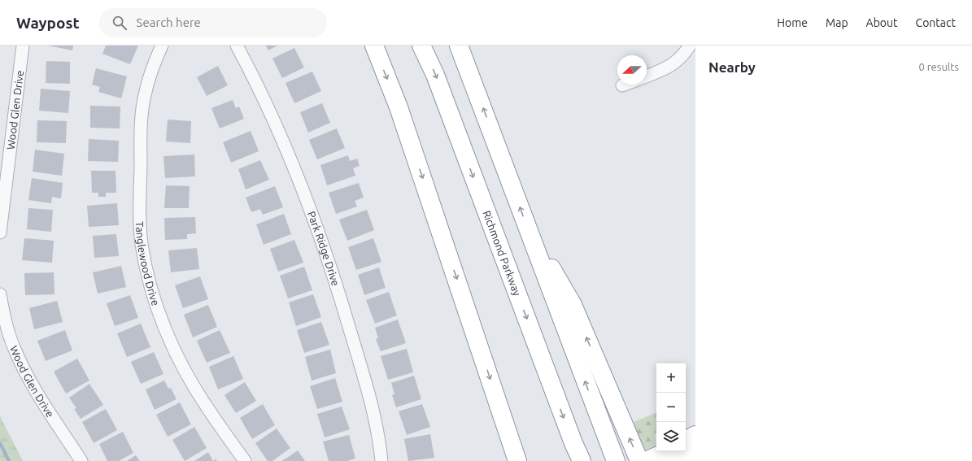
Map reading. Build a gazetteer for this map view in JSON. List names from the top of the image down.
{
  "streets": {
    "highway": ["Richmond Parkway"],
    "street": ["Wood Glen Drive", "Park Ridge Drive", "Tanglewood Drive"]
  },
  "north": "left",
  "page": {
    "header": "Waypost",
    "search": "Search here",
    "nav": [
      "Home",
      "Map",
      "About",
      "Contact"
    ],
    "heading": ["Nearby", "0 results"],
    "map_buttons": ["+", "−"]
  }
}
